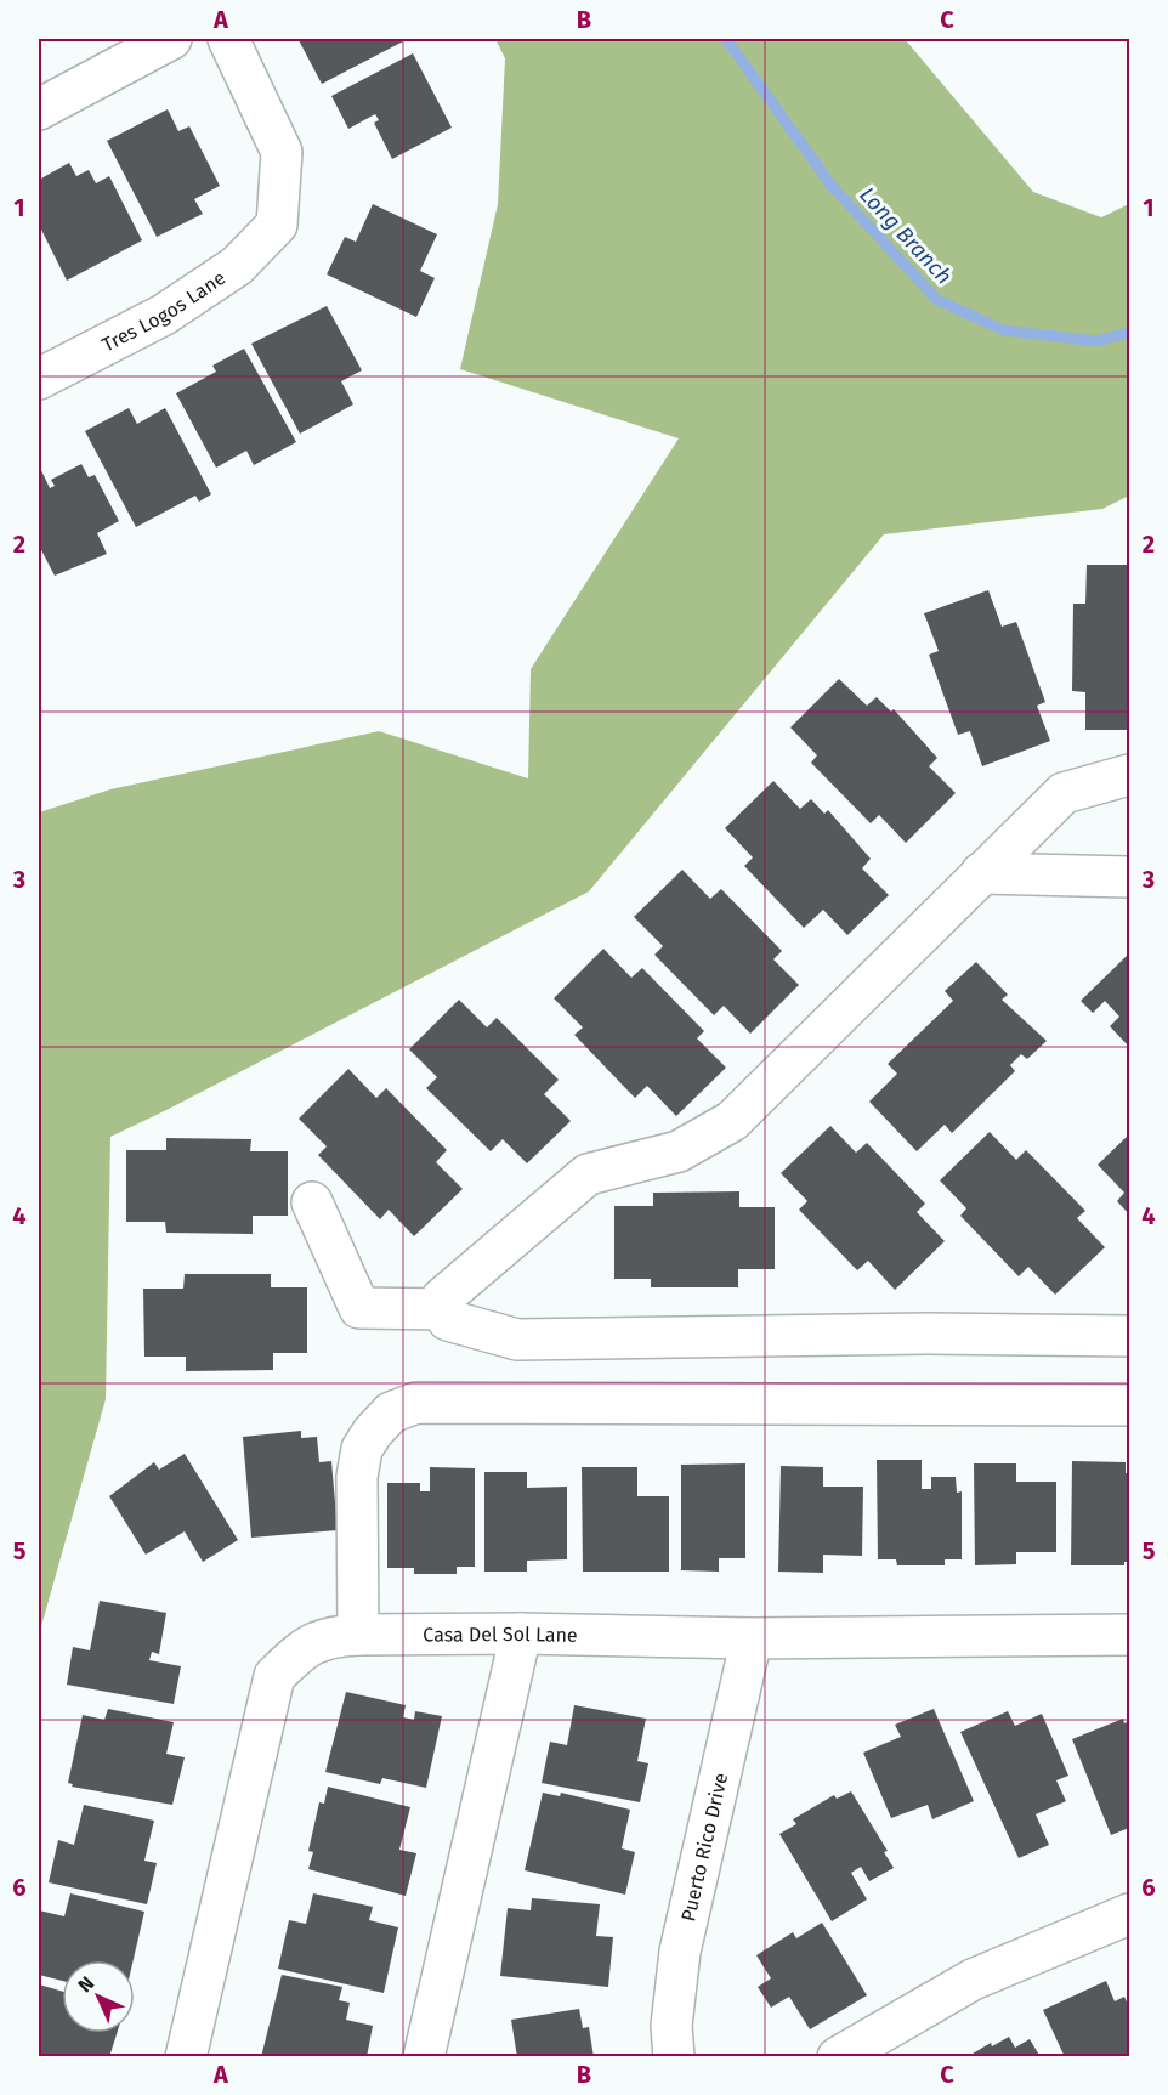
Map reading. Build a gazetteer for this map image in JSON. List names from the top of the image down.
{
  "streets": {
    "street": ["Tres Logos Lane", "Casa Del Sol Lane", "Puerto Rico Drive"]
  },
  "crossings": [
    ["Casa Del Sol Lane", "Puerto Rico Drive"]
  ],
  "water": ["Long Branch"],
  "north": "top left",
  "grid": {
    "columns": ["A", "B", "C"],
    "rows": [
      "1",
      "2",
      "3",
      "4",
      "5",
      "6"
    ]
  }
}
